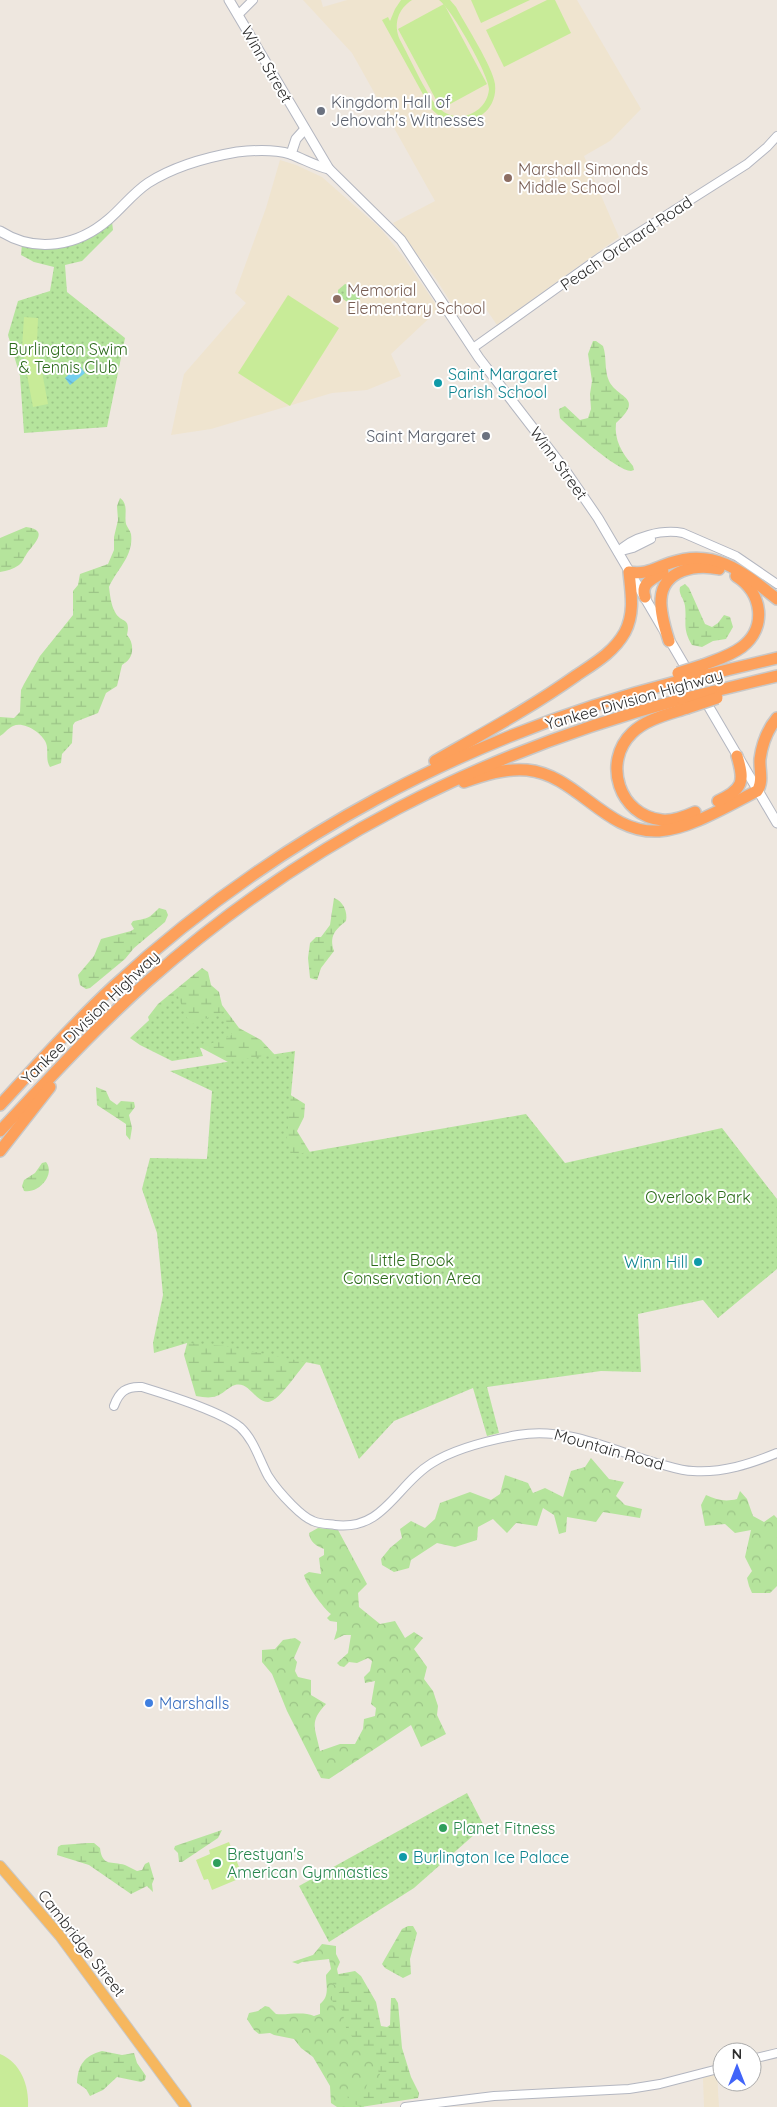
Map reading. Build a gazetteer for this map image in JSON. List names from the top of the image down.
{
  "streets": {
    "highway": ["Yankee Division Highway", "Cambridge Street"],
    "main road": ["Winn Street"],
    "street": ["Peach Orchard Road", "Mountain Road"]
  },
  "crossings": [
    ["Winn Street", "Peach Orchard Road"]
  ],
  "parks": ["Burlington Swim & Tennis Club", "Overlook Park", "Little Brook Conservation Area"],
  "places": [
    "Kingdom Hall of Jehovah's Witnesses",
    "Marshall Simonds Middle School",
    "Memorial Elementary School",
    "Saint Margaret Parish School",
    "Saint Margaret",
    "Winn Hill",
    "Marshalls",
    "Planet Fitness",
    "Burlington Ice Palace",
    "Brestyan's American Gymnastics"
  ],
  "north": "top"
}
